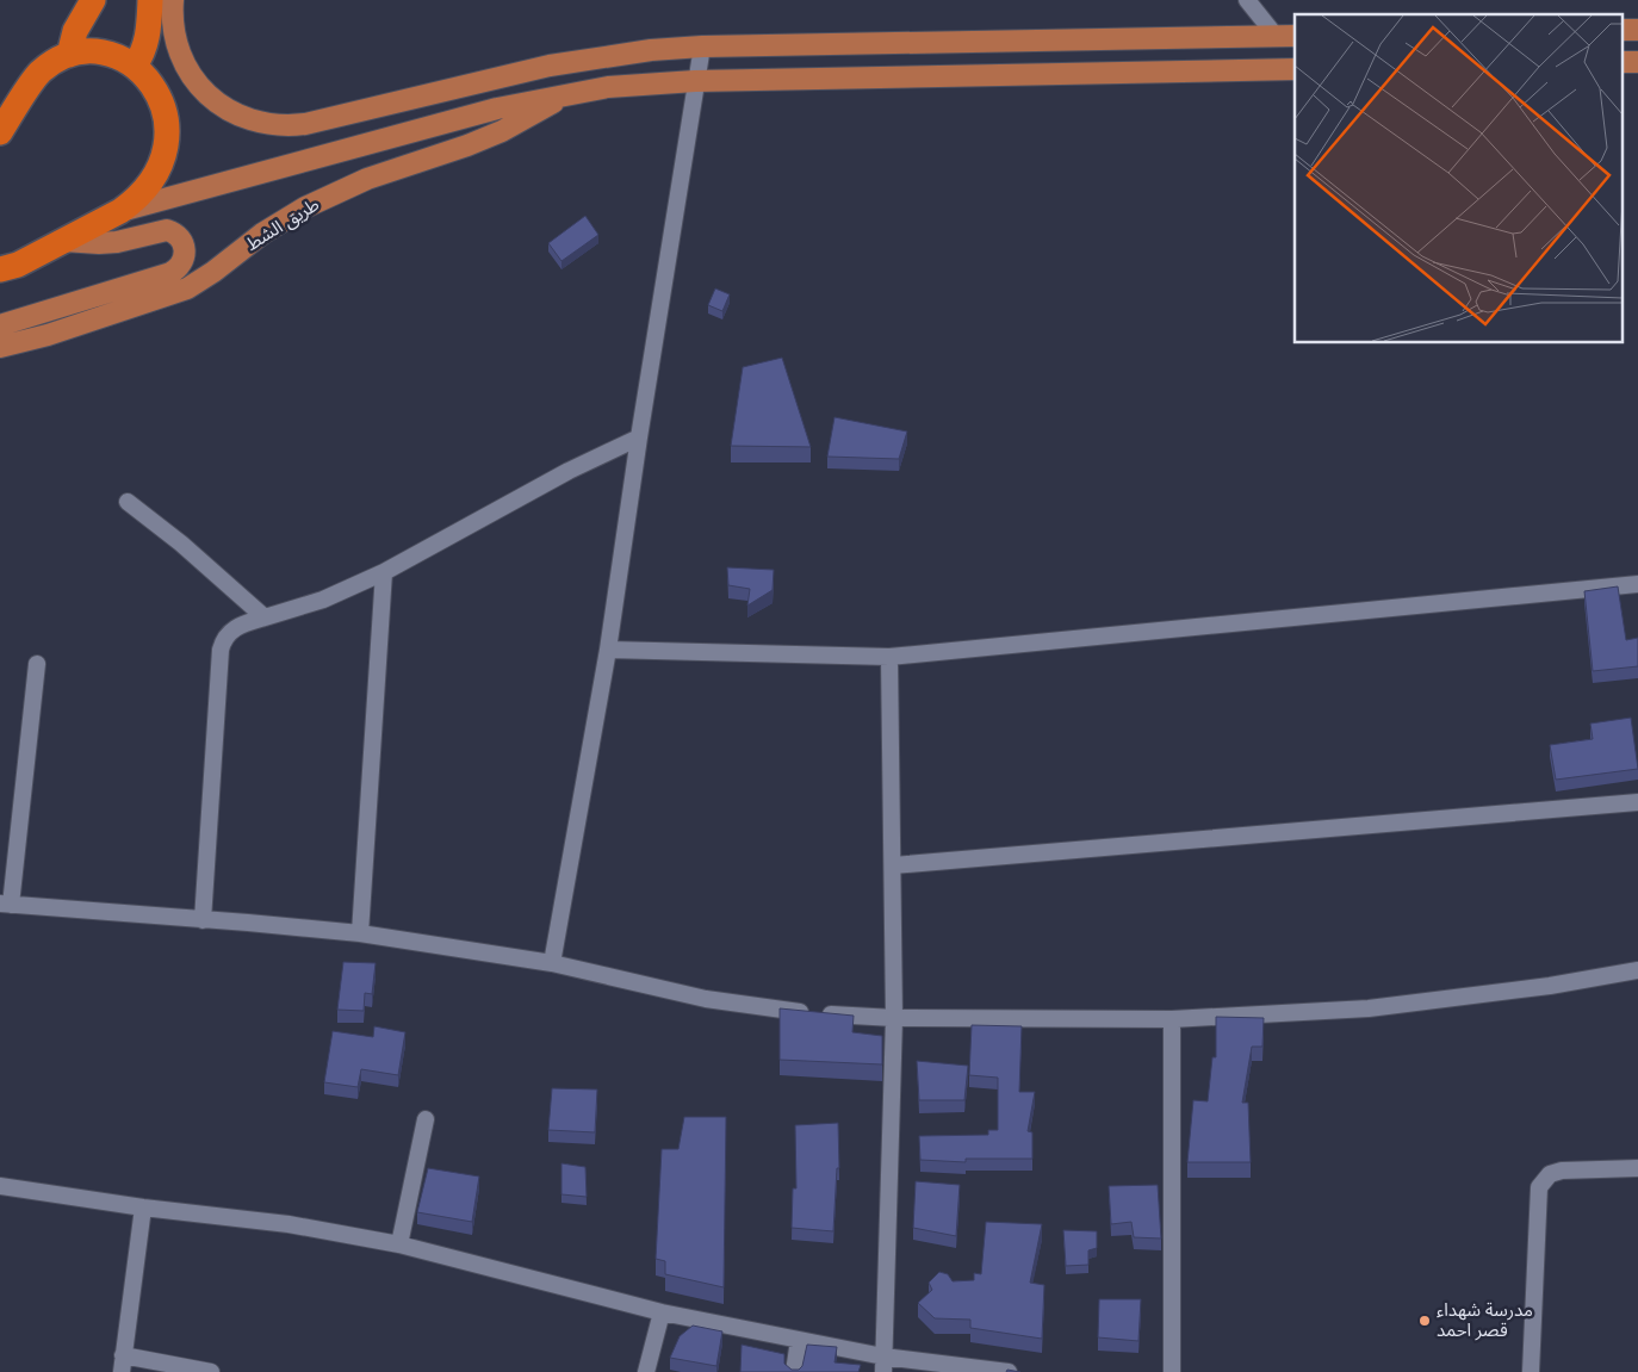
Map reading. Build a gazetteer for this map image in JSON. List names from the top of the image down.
{
  "streets": {
    "main road": ["طريق الشط"]
  },
  "places": ["مدرسة شهداء قصر احمد"]
}
